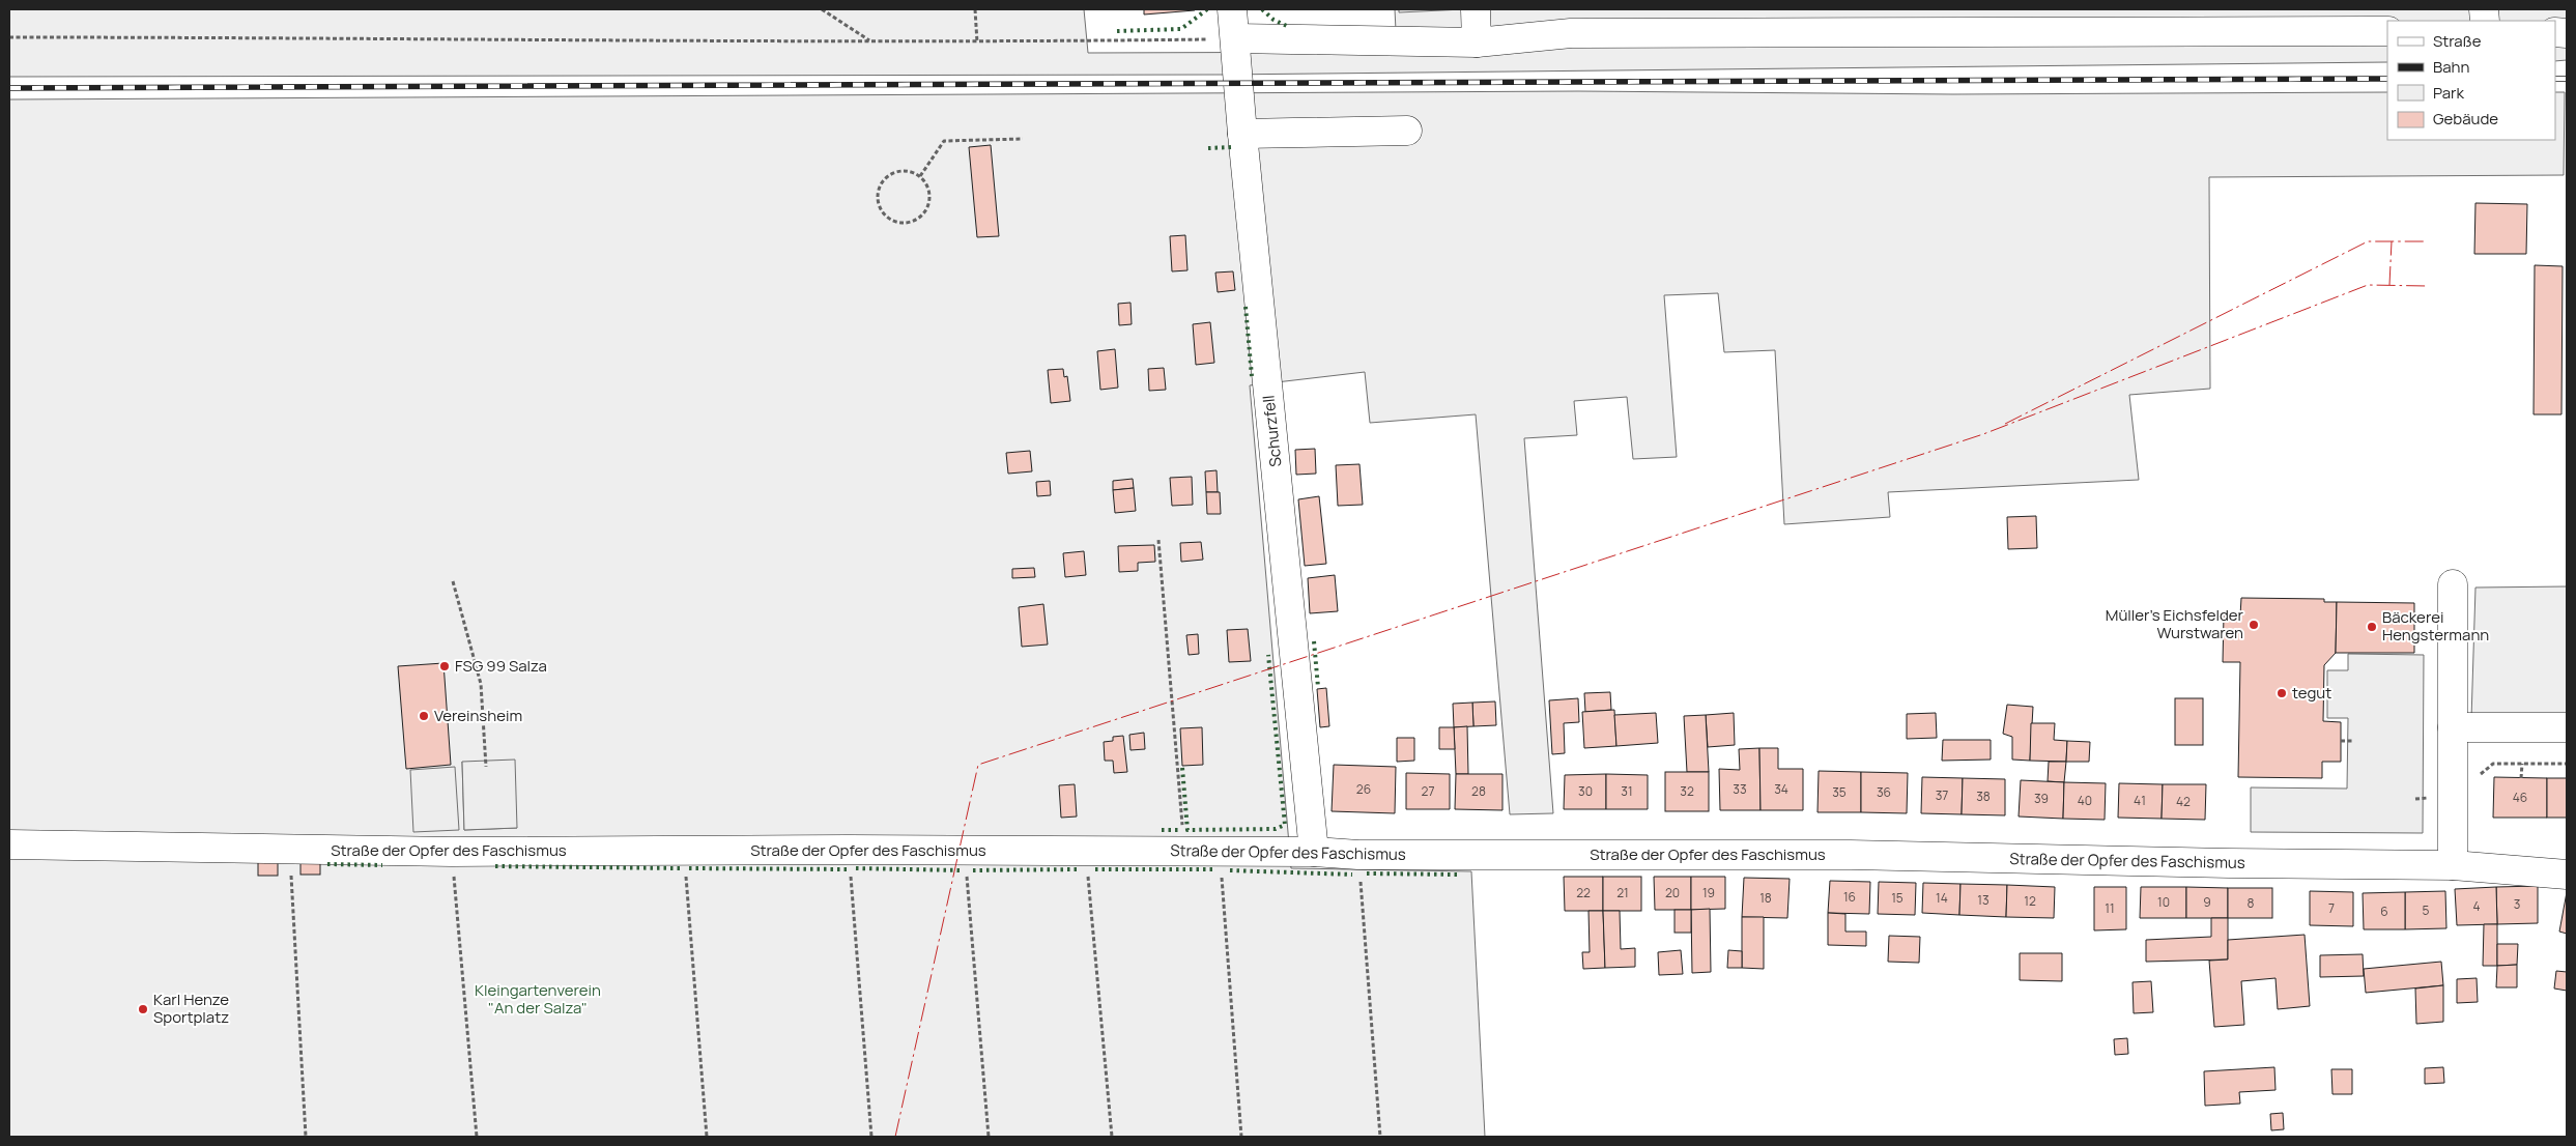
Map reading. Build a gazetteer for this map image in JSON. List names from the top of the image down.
{
  "streets": {
    "street": ["Schurzfell", "Straße der Opfer des Faschismus"]
  },
  "crossings": [
    ["Schurzfell", "Straße der Opfer des Faschismus"]
  ],
  "parks": ["Kleingartenverein \"An der Salza\""],
  "places": [
    "Müller's Eichsfelder Wurstwaren",
    "Bäckerei Hengstermann",
    "FSG 99 Salza",
    "tegut",
    "Vereinsheim",
    "Karl Henze Sportplatz"
  ],
  "house_numbers": [
    "26",
    "33",
    "34",
    "27",
    "28",
    "30",
    "31",
    "32",
    "35",
    "36",
    "37",
    "38",
    "46",
    "39",
    "40",
    "41",
    "42",
    "22",
    "21",
    "20",
    "19",
    "16",
    "18",
    "15",
    "14",
    "13",
    "12",
    "10",
    "9",
    "8",
    "3",
    "4",
    "11",
    "7",
    "5",
    "6"
  ],
  "legend": [
    "Straße",
    "Bahn",
    "Park",
    "Gebäude"
  ]
}
